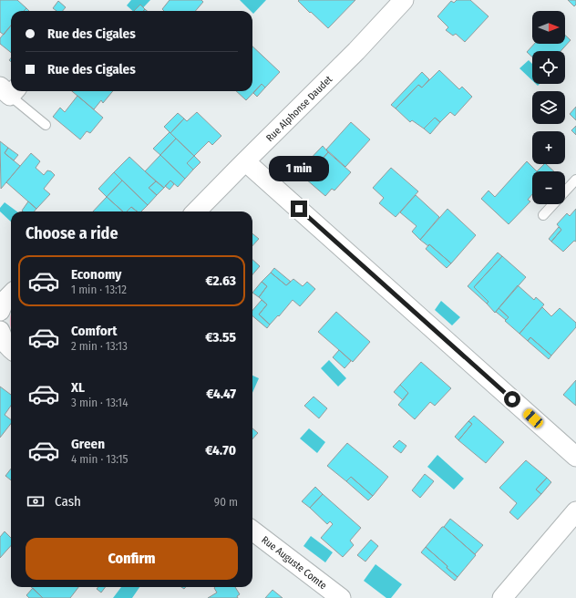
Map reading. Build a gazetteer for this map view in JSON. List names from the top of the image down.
{
  "streets": {
    "street": ["Rue Alphonse Daudet", "Rue Auguste Comte"]
  },
  "north": "right",
  "page": {
    "map_buttons": ["+", "−"],
    "banner": ["Rue des Cigales", "Rue des Cigales"],
    "bubble": "1 min",
    "heading": "Choose a ride",
    "list": [
      {
        "name": "Economy",
        "note": "1 min · 13:12",
        "value": "€2.63"
      },
      {
        "name": "Comfort",
        "note": "2 min · 13:13",
        "value": "€3.55"
      },
      {
        "name": "XL",
        "note": "3 min · 13:14",
        "value": "€4.47"
      },
      {
        "name": "Green",
        "note": "4 min · 13:15",
        "value": "€4.70"
      }
    ],
    "pay": ["Cash", "90 m"],
    "buttons": "Confirm"
  }
}
